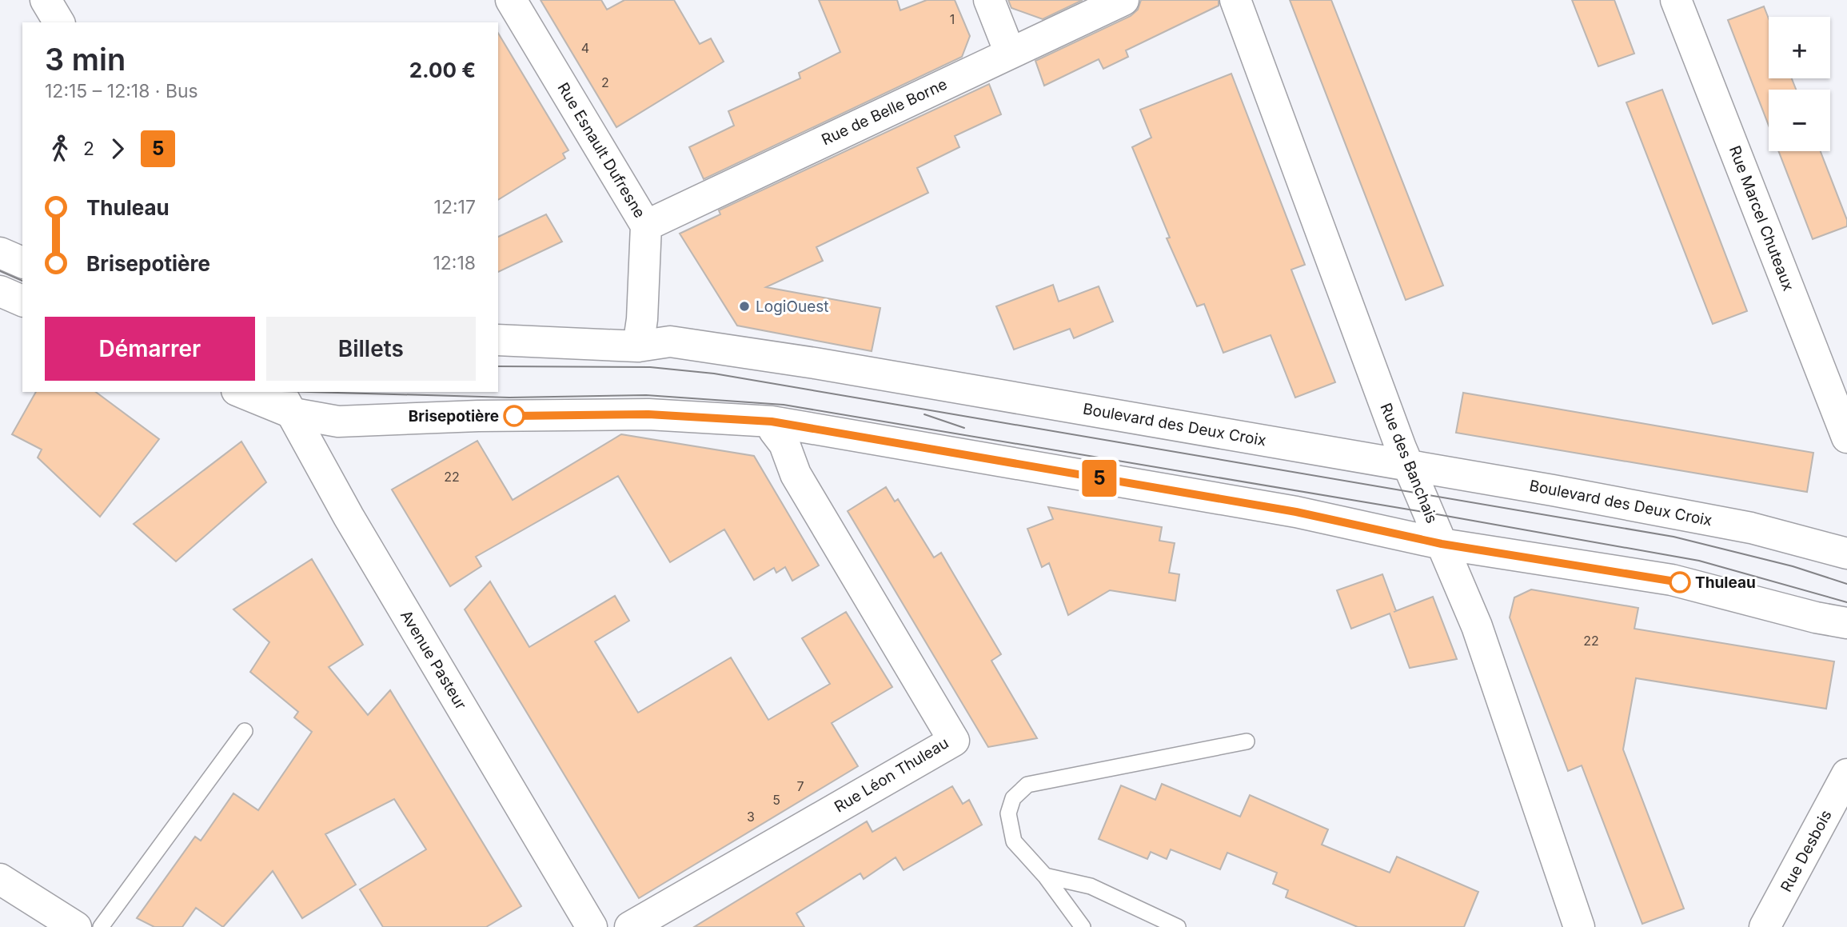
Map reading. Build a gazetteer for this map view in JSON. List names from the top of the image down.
{
  "streets": {
    "street": [
      "Rue de Belle Borne",
      "Rue Esnault Dufresne",
      "Rue Marcel Chuteaux",
      "Boulevard des Deux Croix",
      "Rue des Banchais",
      "Avenue Pasteur",
      "Rue Léon Thuleau",
      "Rue Desbois"
    ]
  },
  "crossings": [
    ["Rue de Belle Borne", "Rue Esnault Dufresne"],
    ["Rue Esnault Dufresne", "Boulevard des Deux Croix"],
    ["Boulevard des Deux Croix", "Rue des Banchais"]
  ],
  "places": ["LogiOuest", "Brisepotière", "Thuleau"],
  "lines": ["bus line 5"],
  "house_numbers": [
    "1",
    "4",
    "2",
    "22",
    "22",
    "7",
    "5",
    "3"
  ],
  "page": {
    "on_map": "5",
    "map_buttons": ["+", "−"],
    "heading": ["3 min", "12:15 – 12:18 · Bus", "2.00 €"],
    "legs": ["2", "5"],
    "list": [
      {
        "name": "Thuleau",
        "value": "12:17"
      },
      {
        "name": "Brisepotière",
        "value": "12:18"
      }
    ],
    "buttons": ["Démarrer", "Billets"]
  }
}
